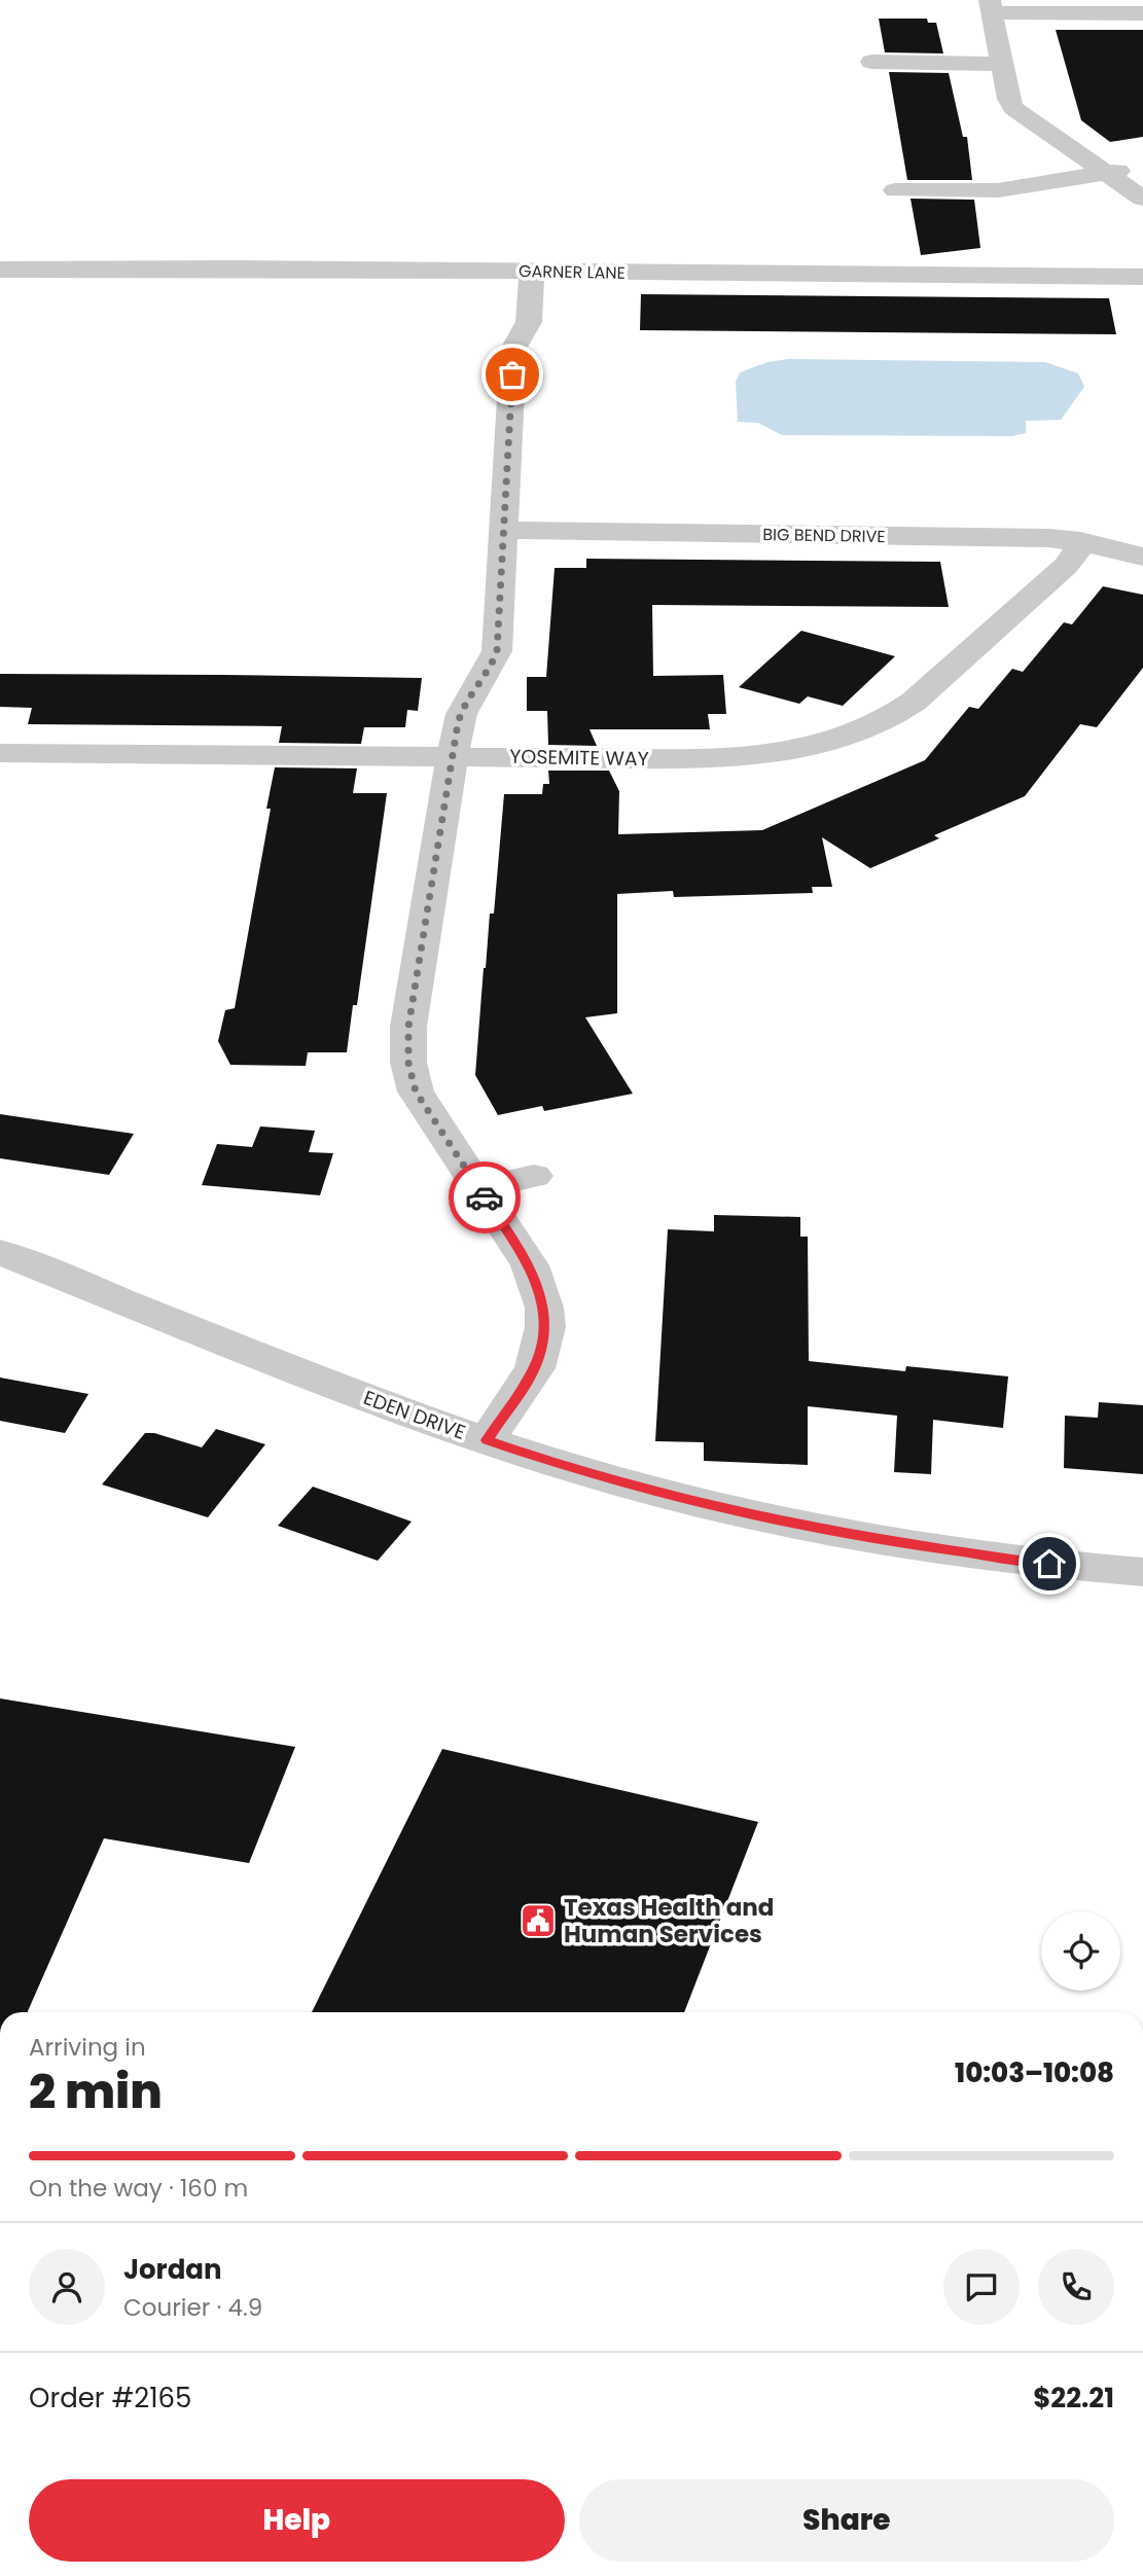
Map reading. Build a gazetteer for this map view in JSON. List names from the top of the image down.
{
  "streets": {
    "street": [
      "GARNER LANE",
      "BIG BEND DRIVE",
      "YOSEMITE WAY",
      "EDEN DRIVE"
    ]
  },
  "crossings": [
    ["BIG BEND DRIVE", "YOSEMITE WAY"]
  ],
  "places": {
    "public building": ["Texas Health and Human Services"]
  },
  "page": {
    "heading": ["2 min", "Arriving in", "10:03–10:08"],
    "panel": [
      "Jordan",
      "Courier · 4.9",
      "Order #2165",
      "$22.21"
    ],
    "bar": "On the way · 160 m",
    "buttons": ["Help", "Share"]
  }
}
